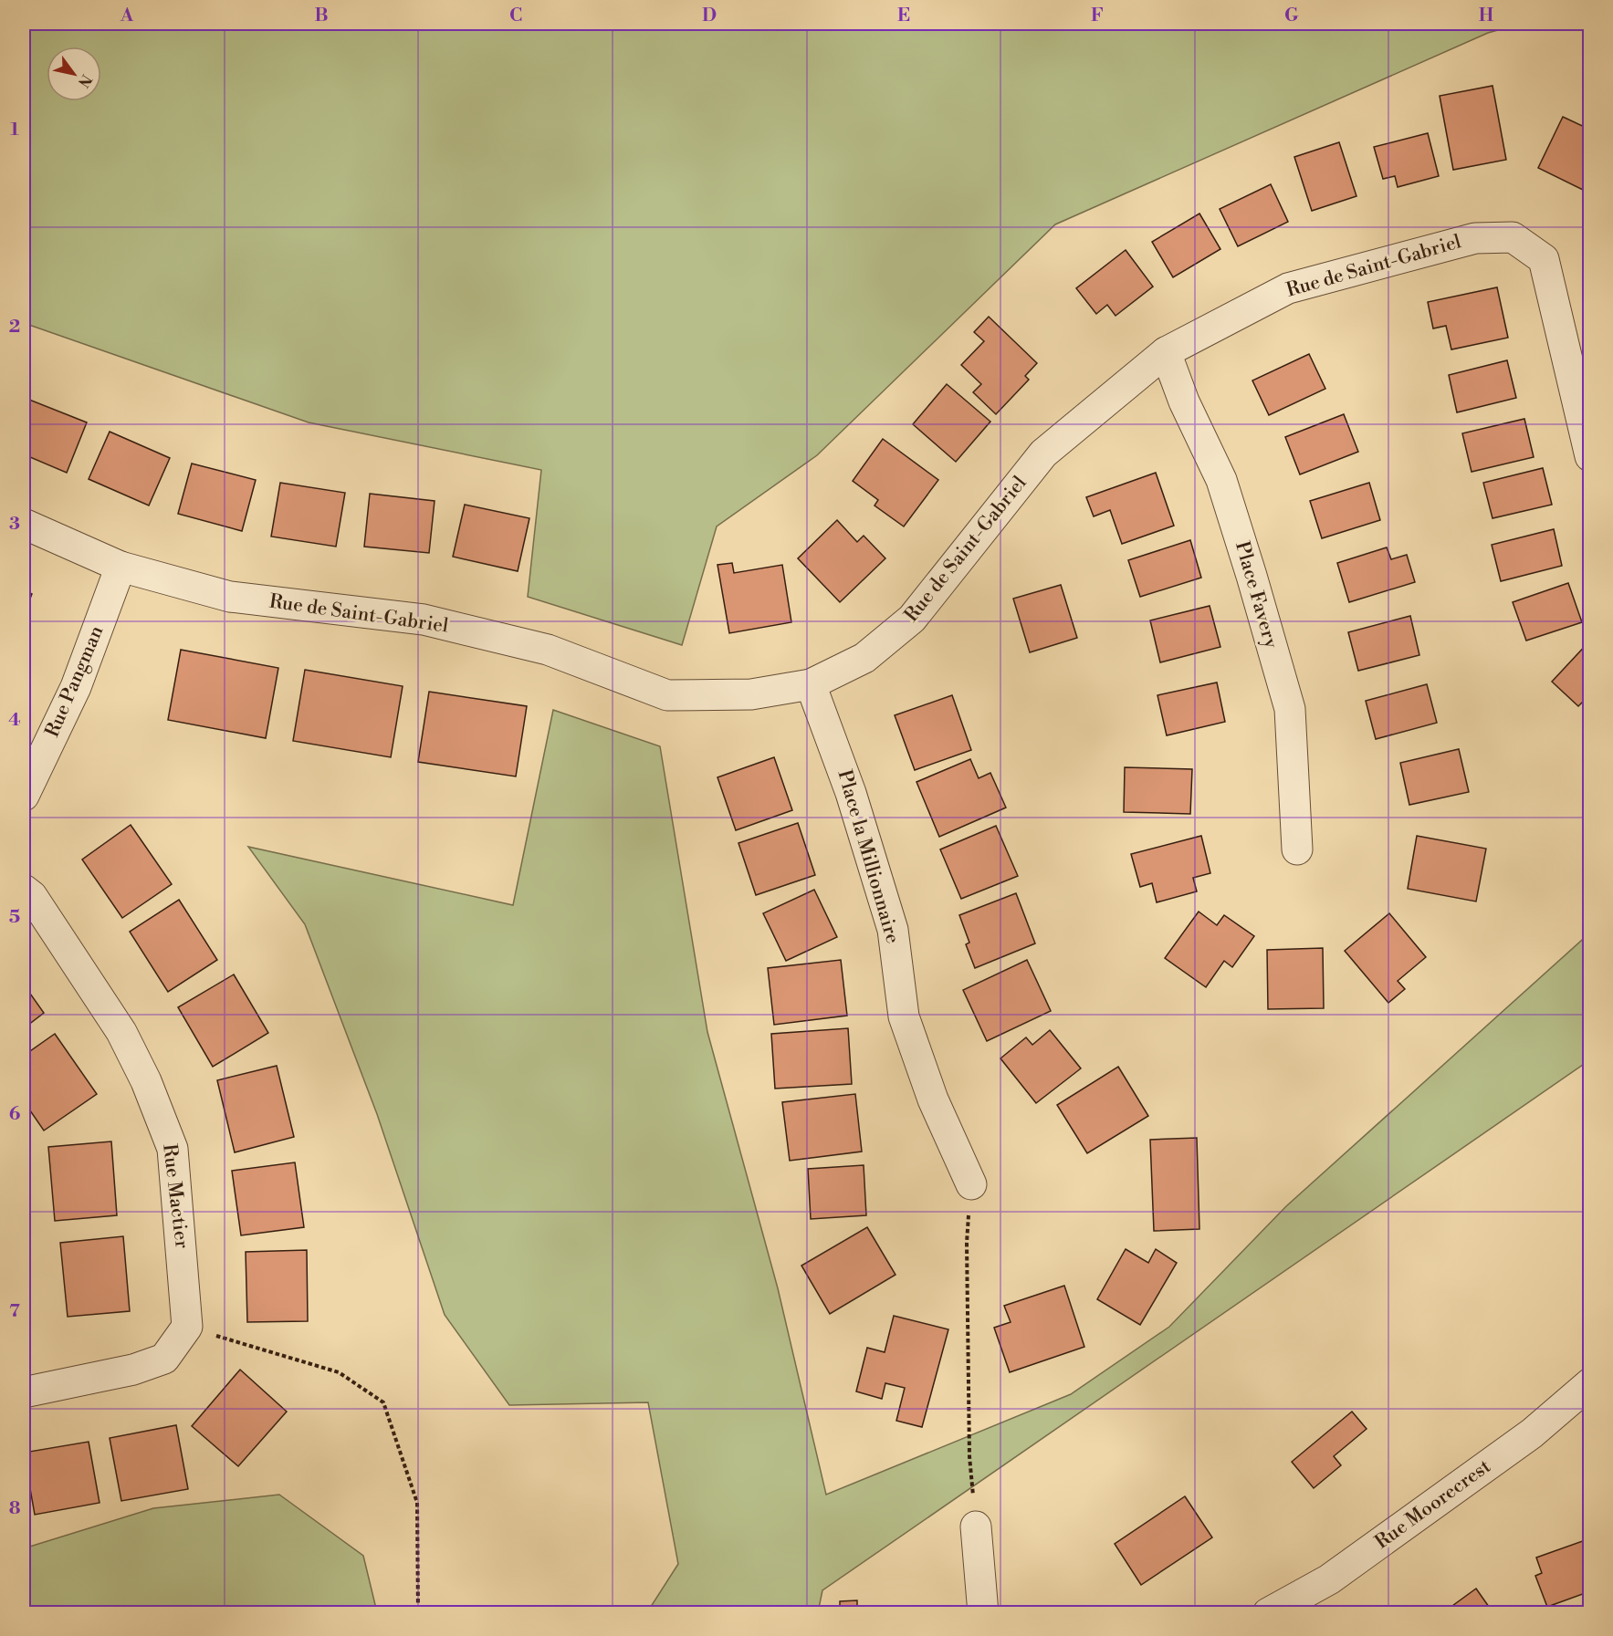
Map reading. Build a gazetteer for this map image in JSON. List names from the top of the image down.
{
  "streets": {
    "street": [
      "Rue de Saint-Gabriel",
      "Place Favery",
      "Rue Pangman",
      "Place la Millionnaire",
      "Rue Mactier",
      "Rue Moorecrest"
    ]
  },
  "crossings": [
    ["Rue de Saint-Gabriel", "Place Favery"],
    ["Rue de Saint-Gabriel", "Rue Pangman"],
    ["Rue de Saint-Gabriel", "Place la Millionnaire"]
  ],
  "north": "bottom right",
  "grid": {
    "columns": [
      "A",
      "B",
      "C",
      "D",
      "E",
      "F",
      "G",
      "H"
    ],
    "rows": [
      "1",
      "2",
      "3",
      "4",
      "5",
      "6",
      "7",
      "8"
    ]
  }
}
